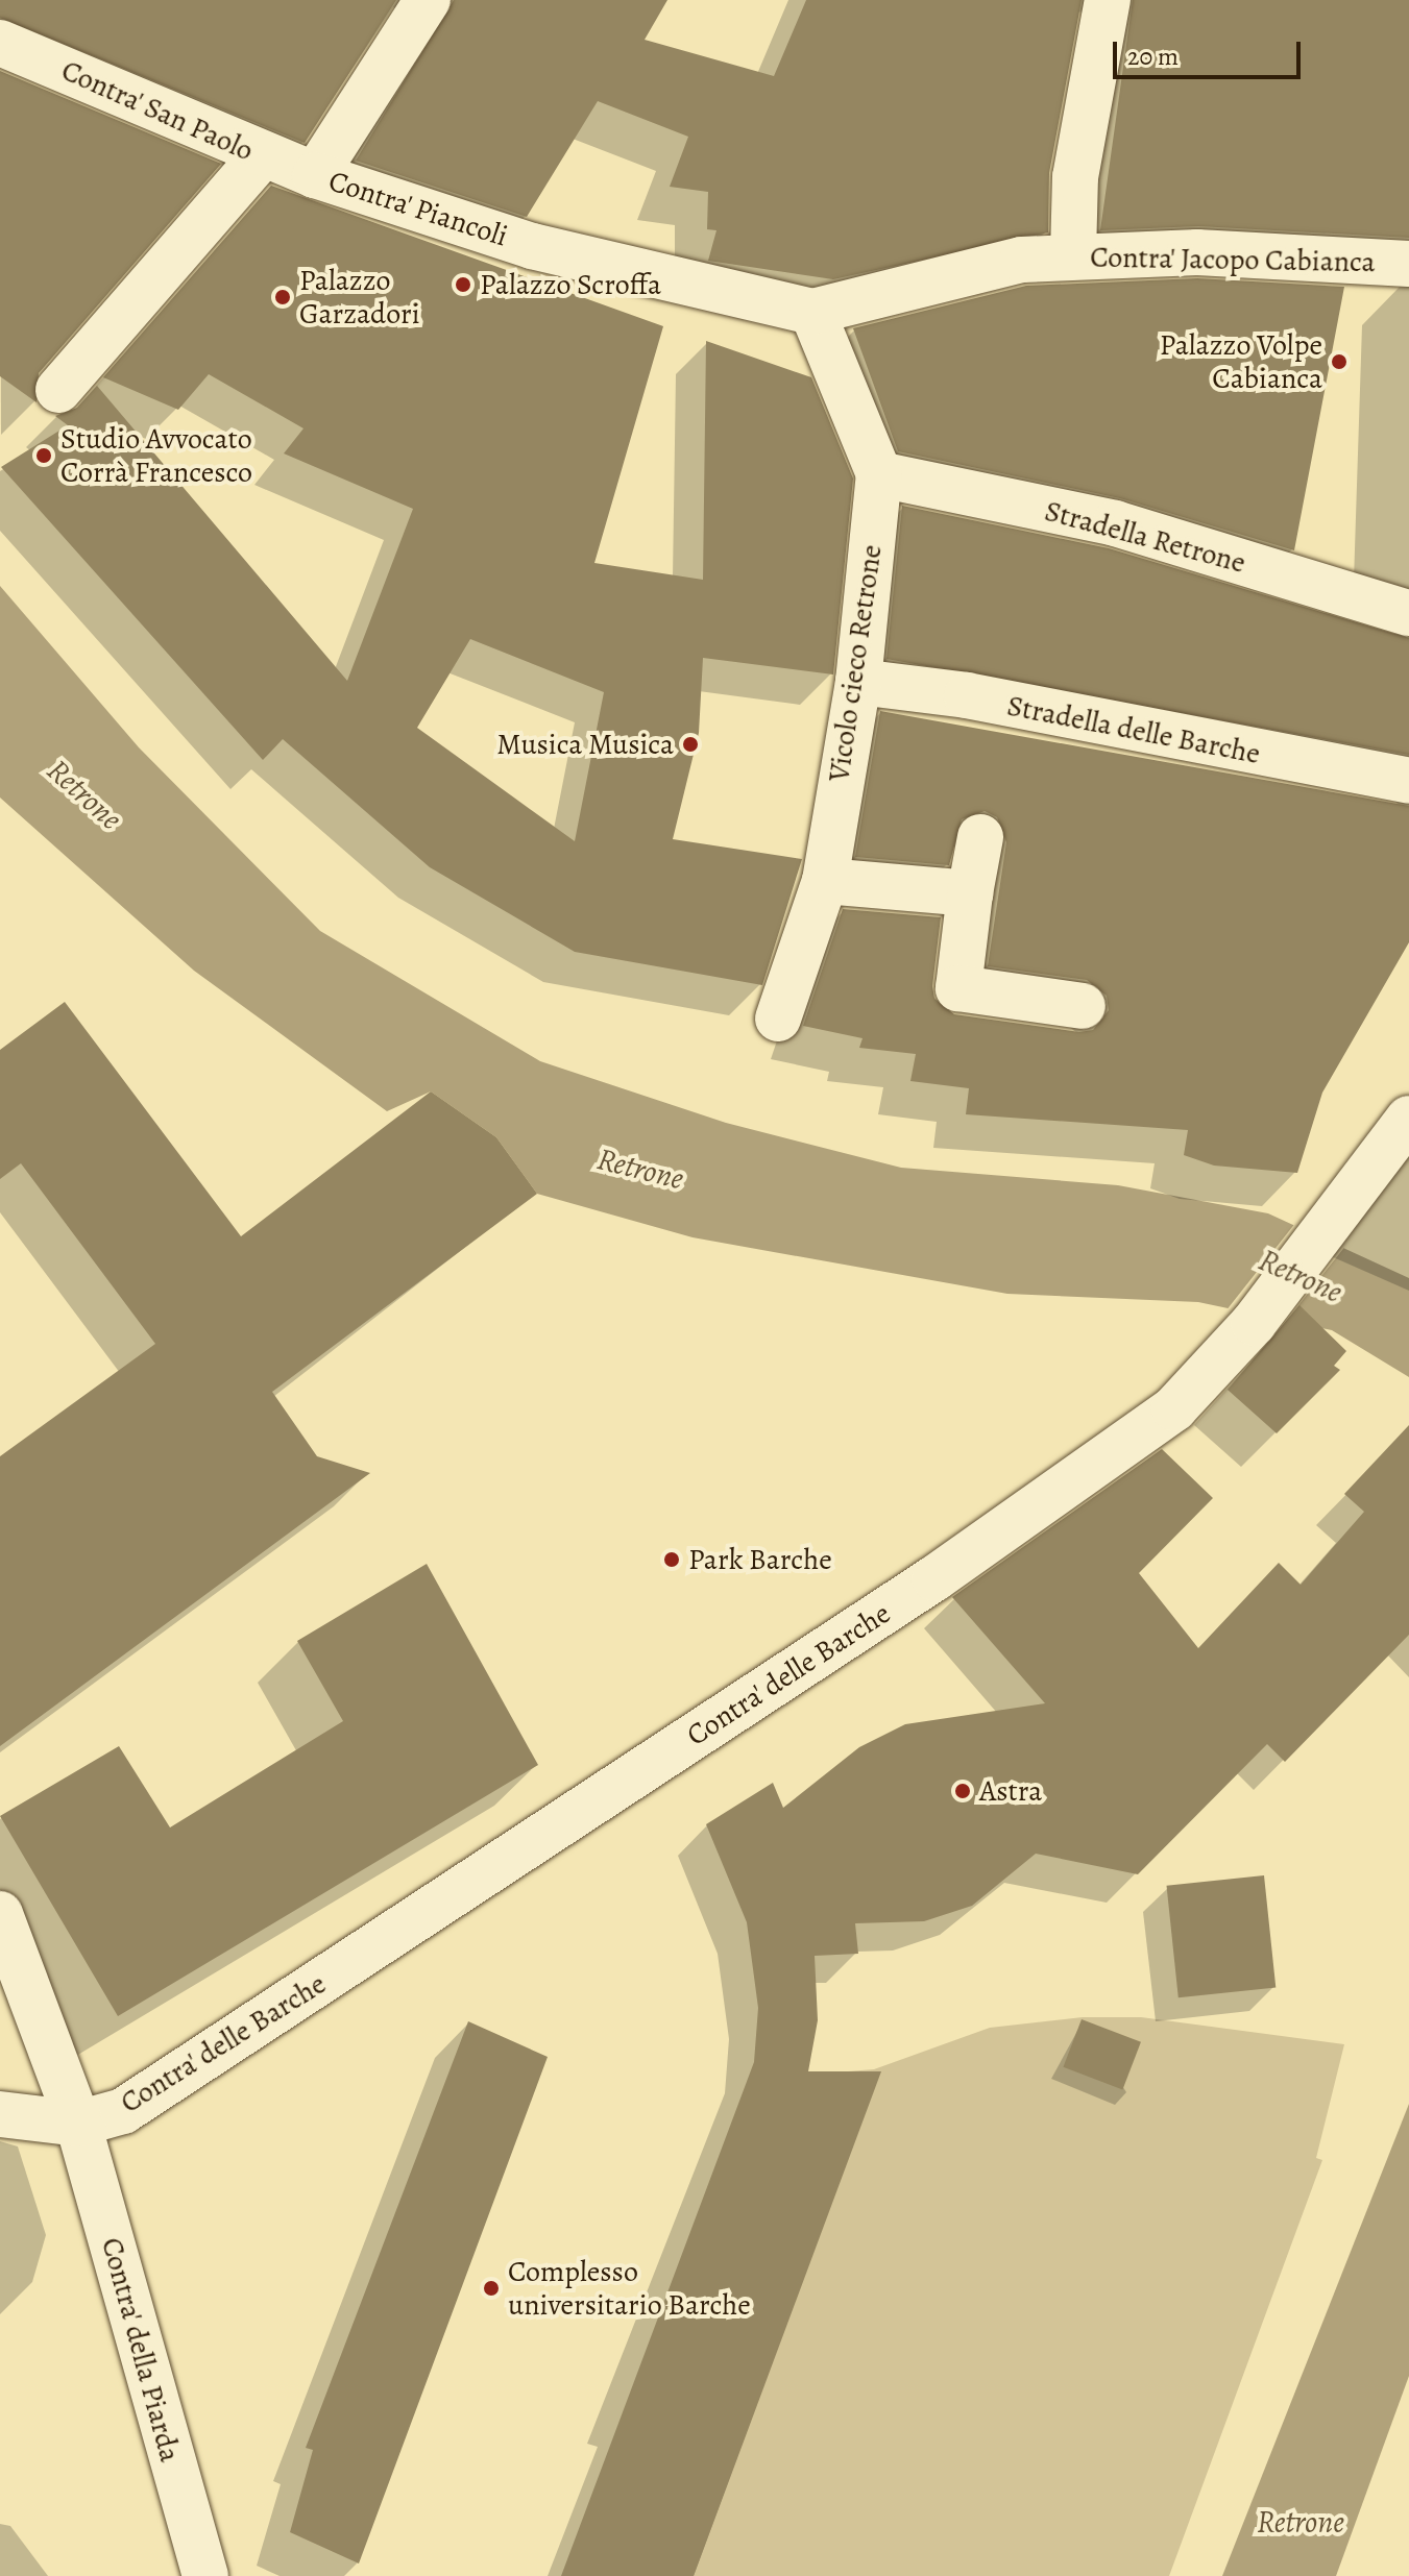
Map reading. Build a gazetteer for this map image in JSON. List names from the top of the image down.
{
  "streets": {
    "street": [
      "Contra' San Paolo",
      "Contra' Piancoli",
      "Contra' Jacopo Cabianca",
      "Stradella Retrone",
      "Vicolo cieco Retrone",
      "Stradella delle Barche",
      "Contra' delle Barche",
      "Contra' della Piarda"
    ]
  },
  "crossings": [
    ["Contra' San Paolo", "Contra' Piancoli"],
    ["Contra' Piancoli", "Contra' Jacopo Cabianca"],
    ["Contra' Piancoli", "Vicolo cieco Retrone"],
    ["Contra' Jacopo Cabianca", "Vicolo cieco Retrone"],
    ["Stradella Retrone", "Vicolo cieco Retrone"],
    ["Vicolo cieco Retrone", "Stradella delle Barche"],
    ["Contra' delle Barche", "Contra' della Piarda"]
  ],
  "water": ["Retrone"],
  "places": [
    "Palazzo Scroffa",
    "Palazzo Garzadori",
    "Palazzo Volpe Cabianca",
    "Studio Avvocato Corrà Francesco",
    "Musica Musica",
    "Park Barche",
    "Astra",
    "Complesso universitario Barche"
  ],
  "scale_bar": "20 m"
}
